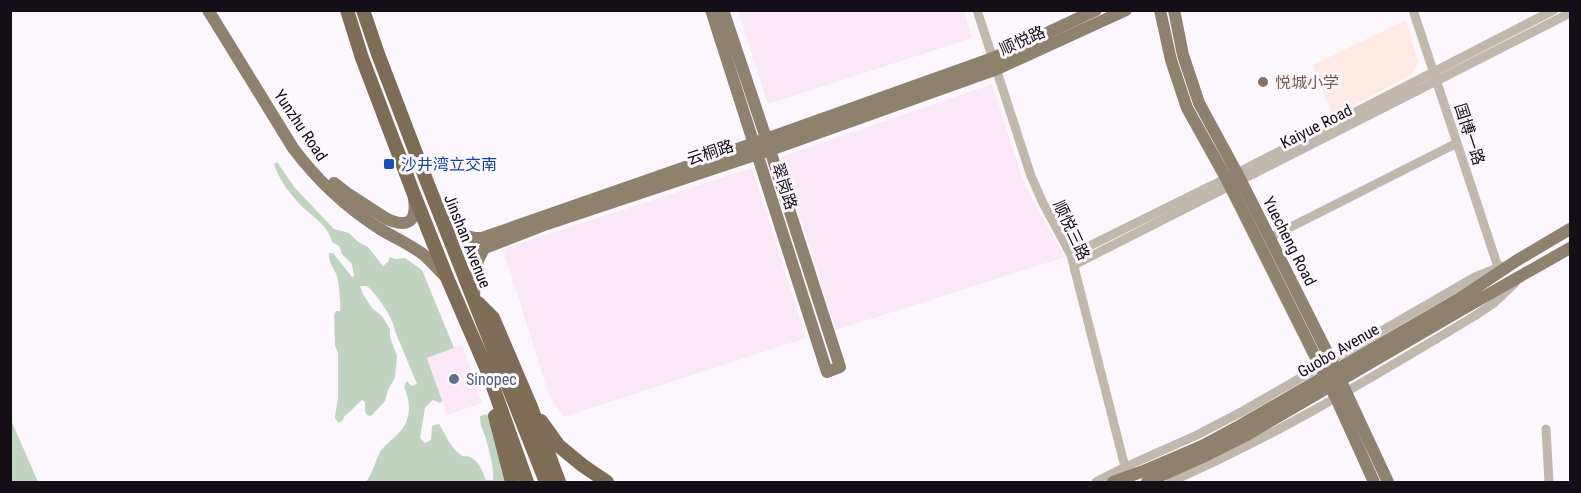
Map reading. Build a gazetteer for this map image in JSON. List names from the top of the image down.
{
  "streets": {
    "highway": ["Jinshan Avenue"],
    "main road": [
      "顺悦路",
      "Yunzhu Road",
      "云桐路",
      "翠岗路",
      "Yuecheng Road",
      "Guobo Avenue"
    ],
    "street": ["Kaiyue Road", "国博一路", "顺悦三路"]
  },
  "crossings": [
    ["顺悦路", "云桐路"],
    ["顺悦路", "顺悦三路"],
    ["Yunzhu Road", "Jinshan Avenue"],
    ["Kaiyue Road", "国博一路"],
    ["Kaiyue Road", "顺悦三路"],
    ["Kaiyue Road", "Yuecheng Road"],
    ["云桐路", "翠岗路"],
    ["云桐路", "顺悦三路"],
    ["云桐路", "Jinshan Avenue"]
  ],
  "places": {
    "other": ["悦城小学", "Sinopec"],
    "transit": ["沙井湾立交南"]
  }
}
